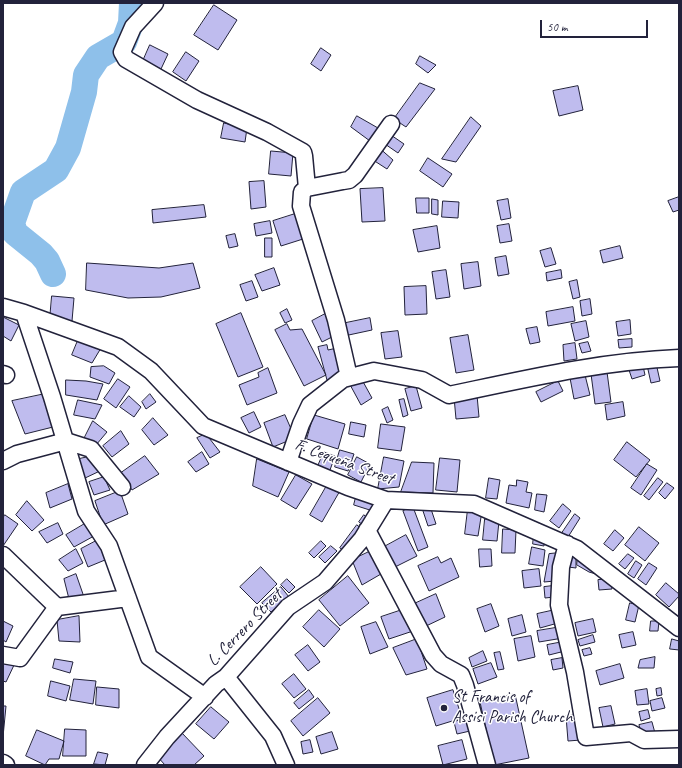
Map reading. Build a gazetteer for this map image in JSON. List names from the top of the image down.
{
  "streets": {
    "street": ["F. Cequeña Street", "L. Cerrero Street"]
  },
  "crossings": [
    ["F. Cequeña Street", "L. Cerrero Street"]
  ],
  "places": ["St Francis of Assisi Parish Church"],
  "scale_bar": "50 m"
}
